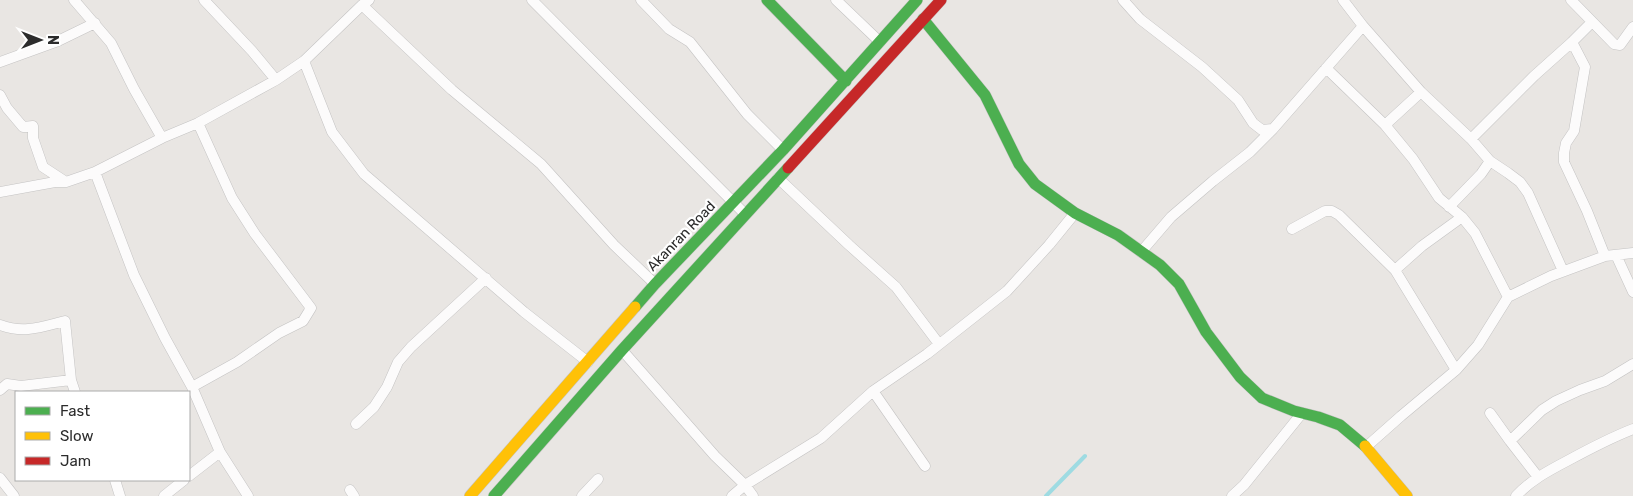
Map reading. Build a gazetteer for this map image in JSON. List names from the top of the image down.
{
  "streets": {
    "main road": ["Akanran Road"]
  },
  "legend": ["Fast", "Slow", "Jam"],
  "north": "right"
}
